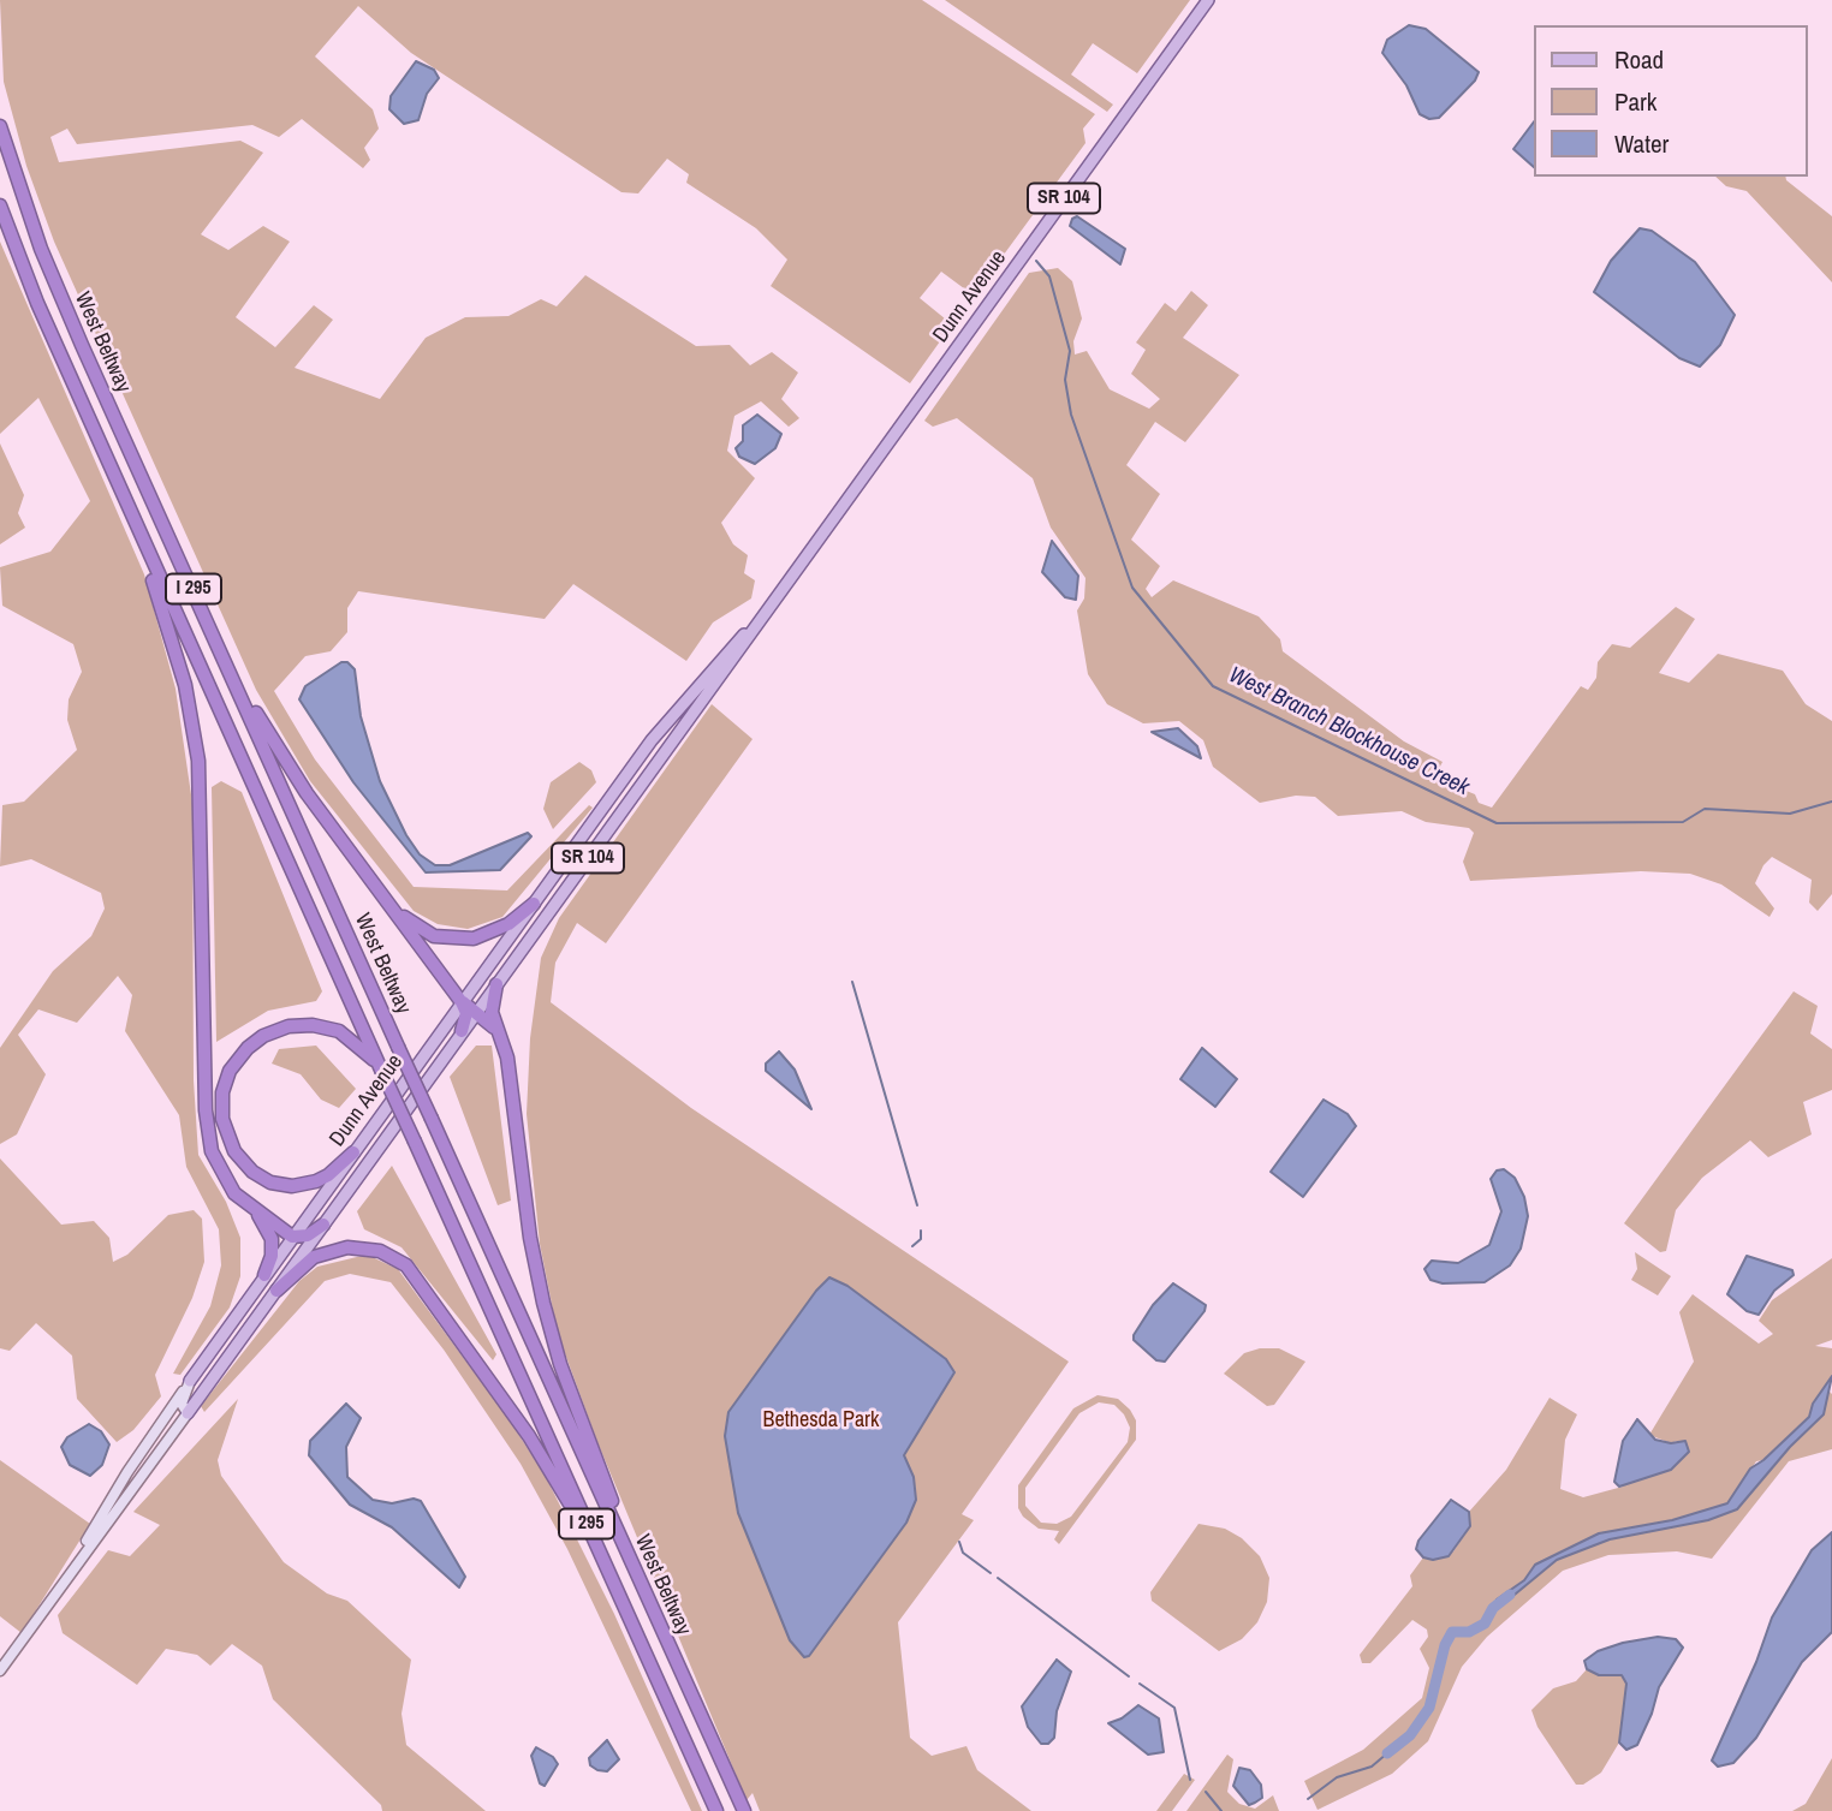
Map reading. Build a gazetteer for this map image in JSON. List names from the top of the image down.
{
  "streets": {
    "highway": ["West Beltway", "I 295"],
    "main road": ["SR 104", "Dunn Avenue"]
  },
  "water": ["West Branch Blockhouse Creek"],
  "parks": ["Bethesda Park"],
  "legend": ["Road", "Park", "Water"]
}
